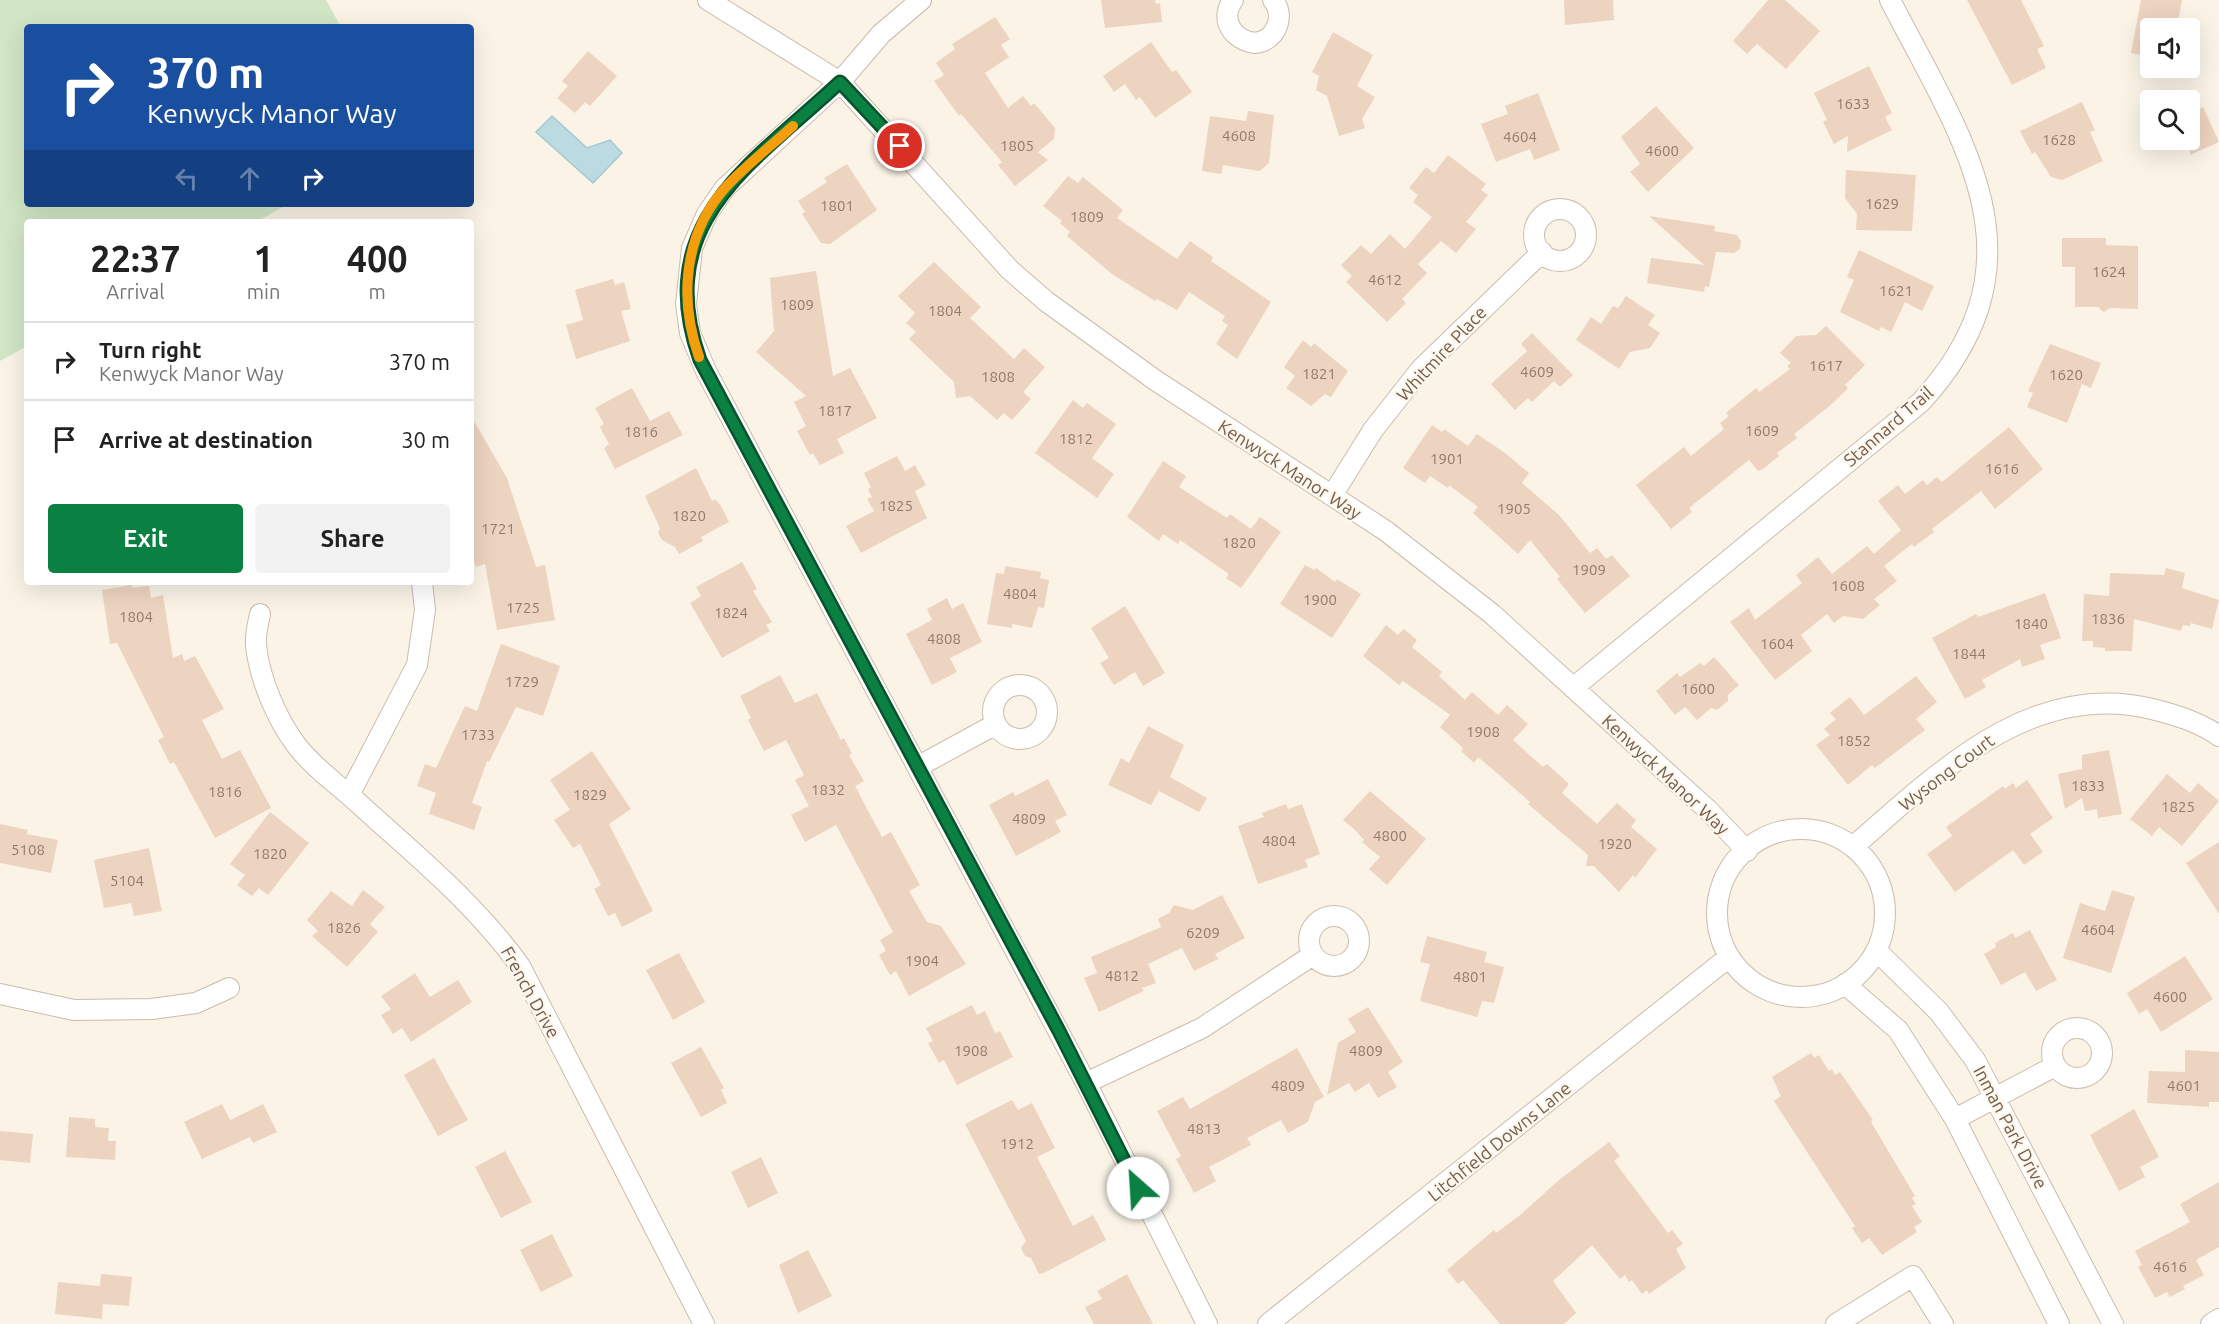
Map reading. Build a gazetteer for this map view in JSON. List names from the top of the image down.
{
  "streets": {
    "street": [
      "Whitmire Place",
      "Stannard Trail",
      "Kenwyck Manor Way",
      "Wysong Court",
      "French Drive",
      "Inman Park Drive",
      "Litchfield Downs Lane"
    ]
  },
  "crossings": [
    ["Whitmire Place", "Kenwyck Manor Way"],
    ["Stannard Trail", "Kenwyck Manor Way"],
    ["Kenwyck Manor Way", "Wysong Court"],
    ["Kenwyck Manor Way", "Inman Park Drive"],
    ["Kenwyck Manor Way", "Litchfield Downs Lane"],
    ["Wysong Court", "Inman Park Drive"],
    ["Wysong Court", "Litchfield Downs Lane"],
    ["Inman Park Drive", "Litchfield Downs Lane"]
  ],
  "house_numbers": [
    "1633",
    "4608",
    "4604",
    "1628",
    "1805",
    "4600",
    "1629",
    "1801",
    "1809",
    "1624",
    "4612",
    "1621",
    "1809",
    "1804",
    "1617",
    "4609",
    "1821",
    "1620",
    "1808",
    "1817",
    "1609",
    "1816",
    "1812",
    "1901",
    "1616",
    "1825",
    "1905",
    "1820",
    "1721",
    "1820",
    "1909",
    "1608",
    "4804",
    "1900",
    "1725",
    "1824",
    "1804",
    "1836",
    "1840",
    "4808",
    "1604",
    "1844",
    "1729",
    "1600",
    "1908",
    "1733",
    "1852",
    "1833",
    "1832",
    "1816",
    "1829",
    "1825",
    "4809",
    "4800",
    "4804",
    "1920",
    "5108",
    "1820",
    "5104",
    "1826",
    "4604",
    "6209",
    "1904",
    "4812",
    "4801",
    "4600",
    "1908",
    "4809",
    "4809",
    "4601",
    "4813",
    "1912",
    "4616"
  ],
  "page": {
    "turn": ["370 m", "Kenwyck Manor Way"],
    "eta": [
      "22:37",
      "Arrival",
      "1",
      "min",
      "400",
      "m"
    ],
    "list": [
      {
        "name": "Turn right",
        "note": "Kenwyck Manor Way",
        "value": "370 m"
      },
      {
        "name": "Arrive at destination",
        "value": "30 m"
      }
    ],
    "buttons": ["Exit", "Share"]
  }
}
